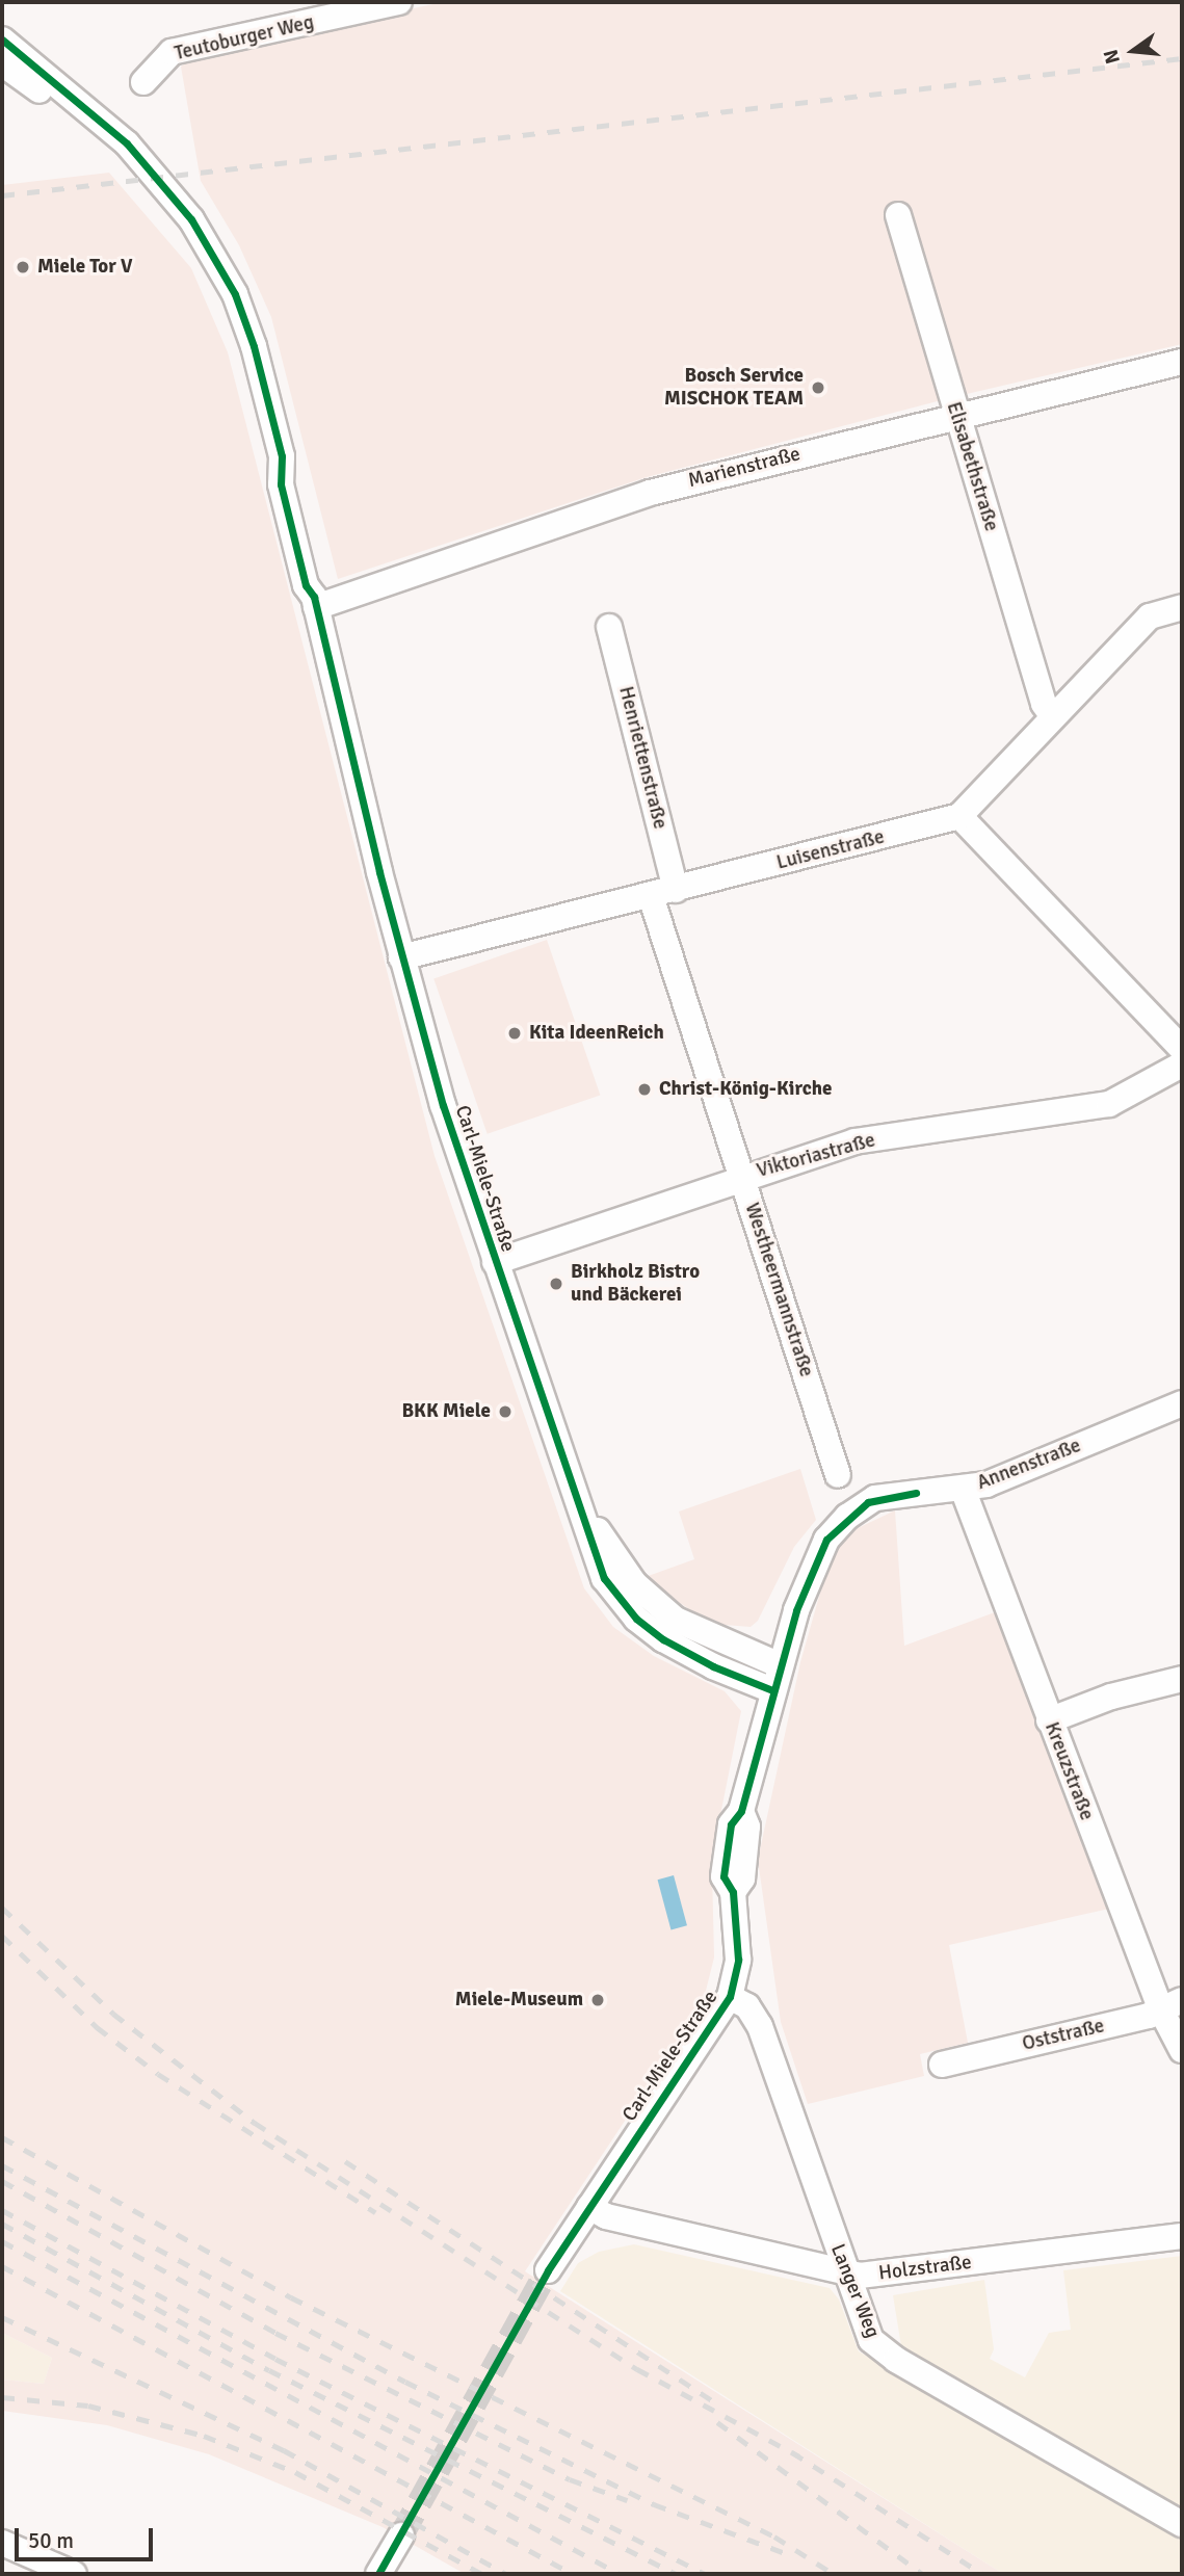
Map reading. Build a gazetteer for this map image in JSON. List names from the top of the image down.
{
  "streets": {
    "street": [
      "Teutoburger Weg",
      "Elisabethstraße",
      "Marienstraße",
      "Henriettenstraße",
      "Luisenstraße",
      "Viktoriastraße",
      "Carl-Miele-Straße",
      "Westheermannstraße",
      "Annenstraße",
      "Kreuzstraße",
      "Oststraße",
      "Holzstraße",
      "Langer Weg"
    ]
  },
  "crossings": [
    ["Elisabethstraße", "Marienstraße"],
    ["Marienstraße", "Carl-Miele-Straße"],
    ["Henriettenstraße", "Luisenstraße"],
    ["Henriettenstraße", "Westheermannstraße"],
    ["Luisenstraße", "Carl-Miele-Straße"],
    ["Luisenstraße", "Westheermannstraße"],
    ["Viktoriastraße", "Carl-Miele-Straße"],
    ["Viktoriastraße", "Westheermannstraße"],
    ["Carl-Miele-Straße", "Annenstraße"],
    ["Carl-Miele-Straße", "Holzstraße"],
    ["Carl-Miele-Straße", "Langer Weg"],
    ["Annenstraße", "Kreuzstraße"],
    ["Kreuzstraße", "Oststraße"],
    ["Holzstraße", "Langer Weg"]
  ],
  "places": [
    "Miele Tor V",
    "Bosch Service MISCHOK TEAM",
    "Kita IdeenReich",
    "Christ-König-Kirche",
    "Birkholz Bistro und Bäckerei",
    "BKK Miele",
    "Miele-Museum"
  ],
  "scale_bar": "50 m",
  "north": "left"
}
